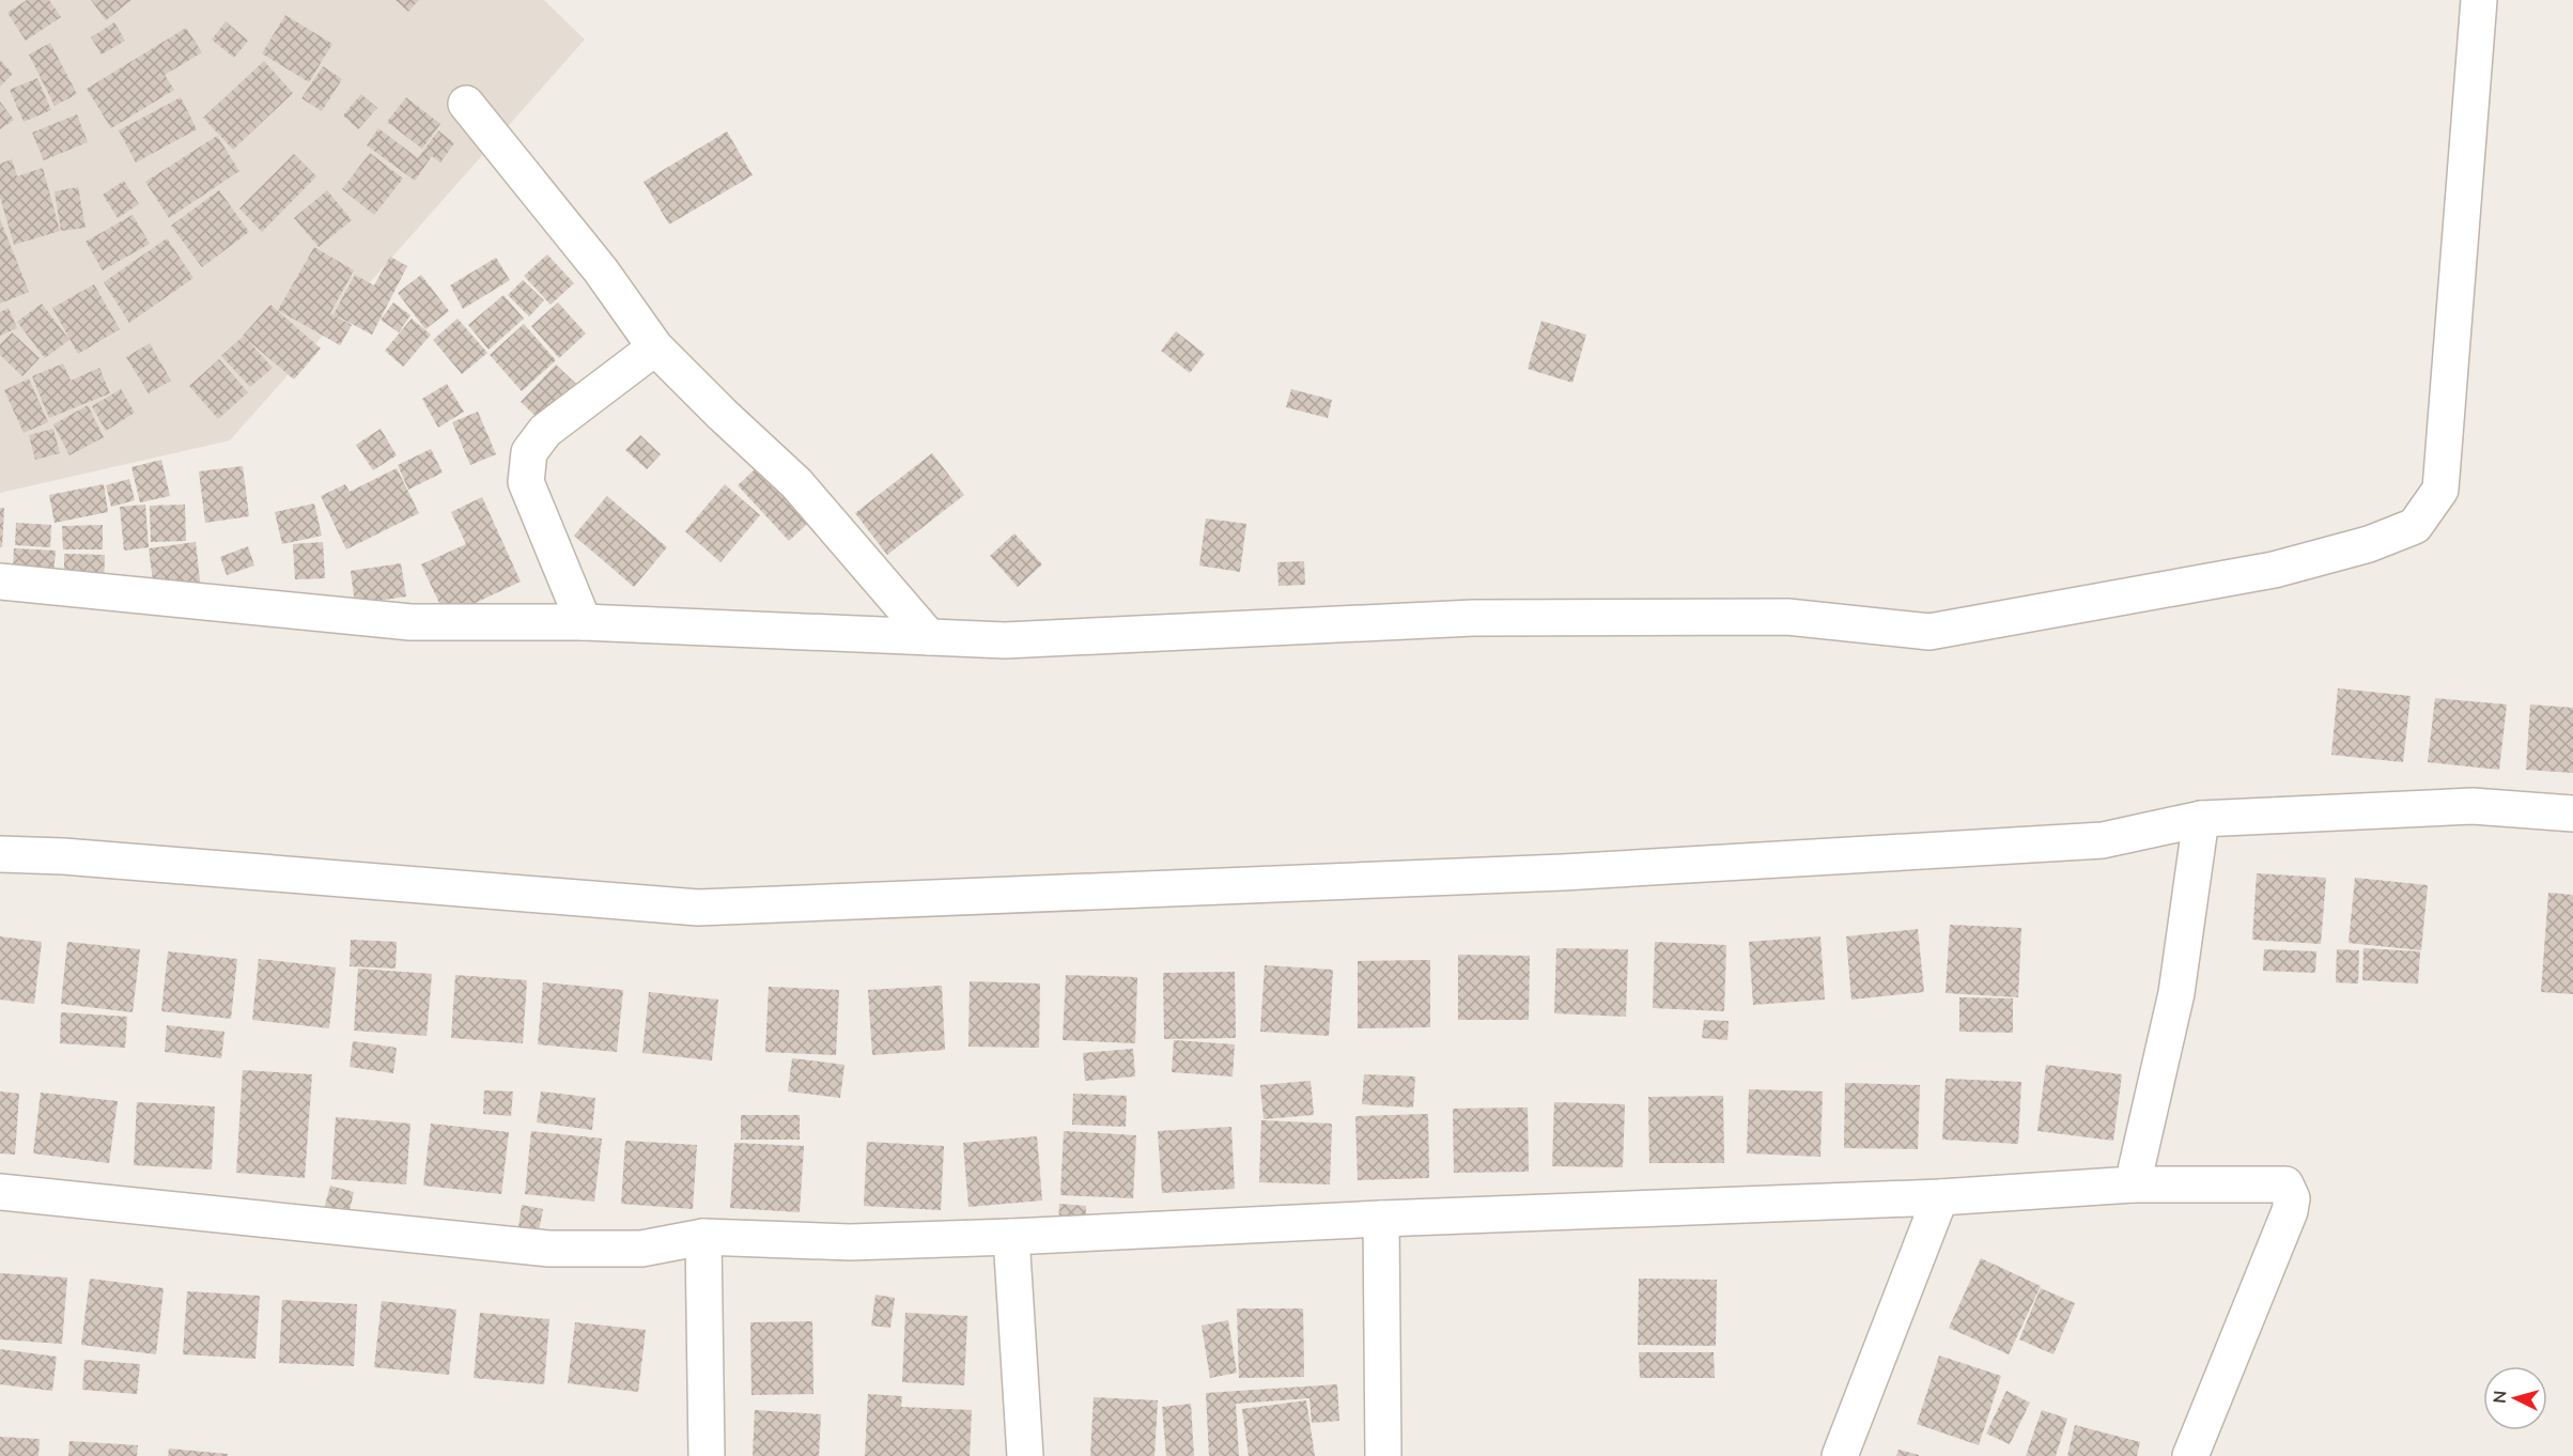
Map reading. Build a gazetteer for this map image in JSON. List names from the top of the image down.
{
  "north": "left"
}
